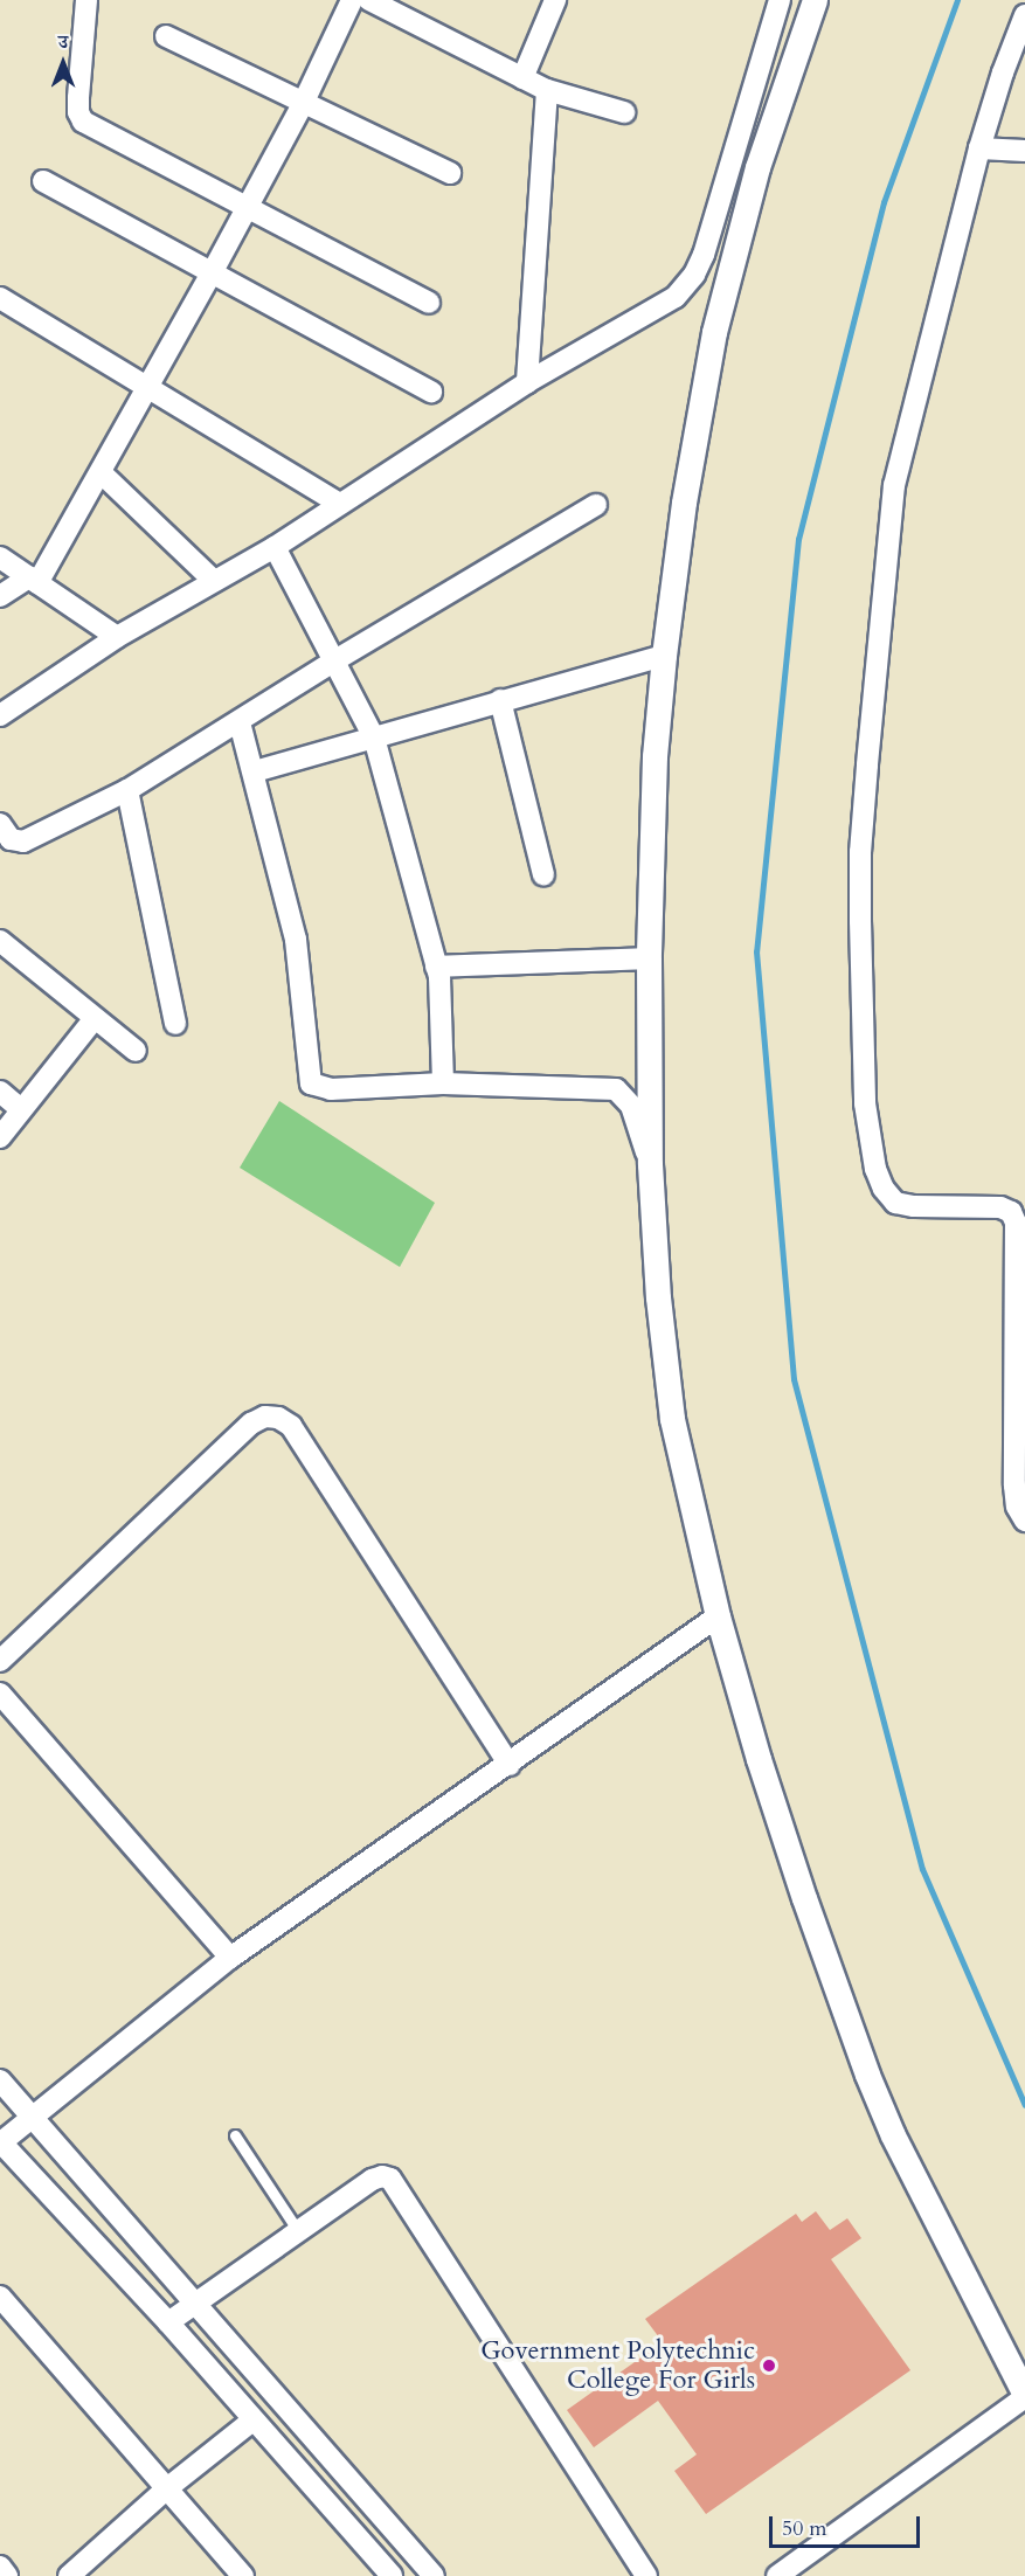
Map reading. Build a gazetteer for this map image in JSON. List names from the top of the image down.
{
  "places": ["Government Polytechnic College For Girls"],
  "scale_bar": "50 m",
  "north": "top"
}
